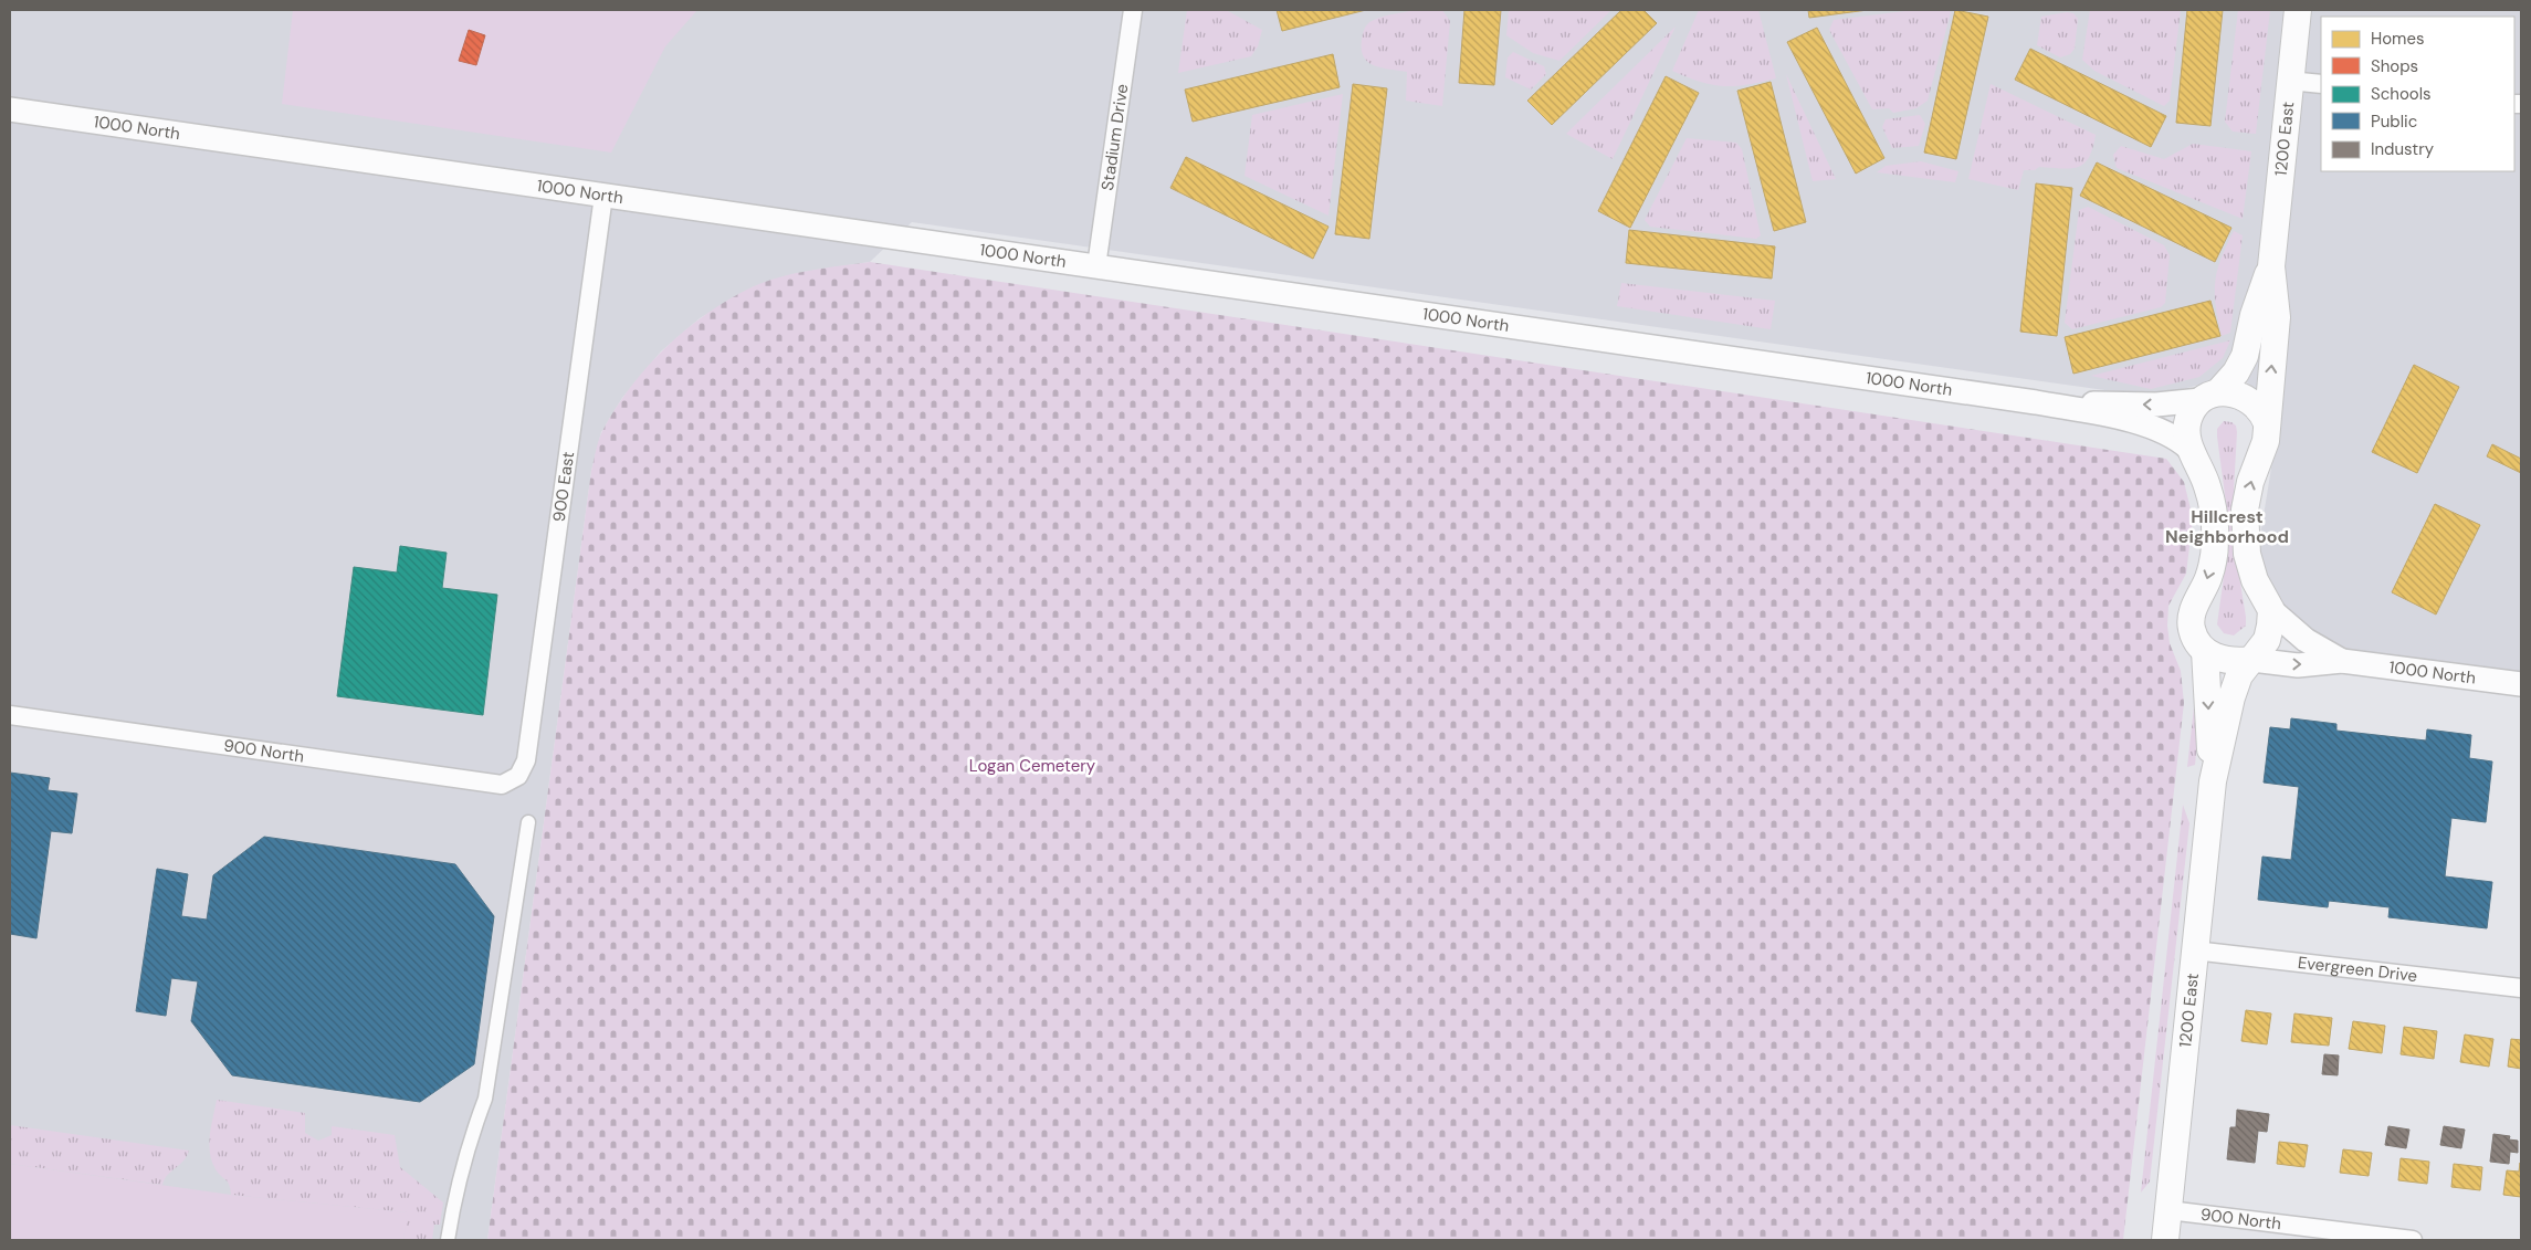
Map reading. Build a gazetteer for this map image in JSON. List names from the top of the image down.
{
  "streets": {
    "main road": ["1200 East"],
    "street": [
      "1000 North",
      "Stadium Drive",
      "900 East",
      "900 North",
      "Evergreen Drive"
    ]
  },
  "crossings": [
    ["1000 North", "Stadium Drive"],
    ["1000 North", "1200 East"],
    ["1000 North", "900 East"],
    ["1200 East", "900 North"],
    ["1200 East", "Evergreen Drive"],
    ["900 East", "900 North"]
  ],
  "districts": ["Hillcrest Neighborhood"],
  "parks": ["Logan Cemetery"],
  "legend": [
    "Homes",
    "Shops",
    "Schools",
    "Public",
    "Industry"
  ]
}
